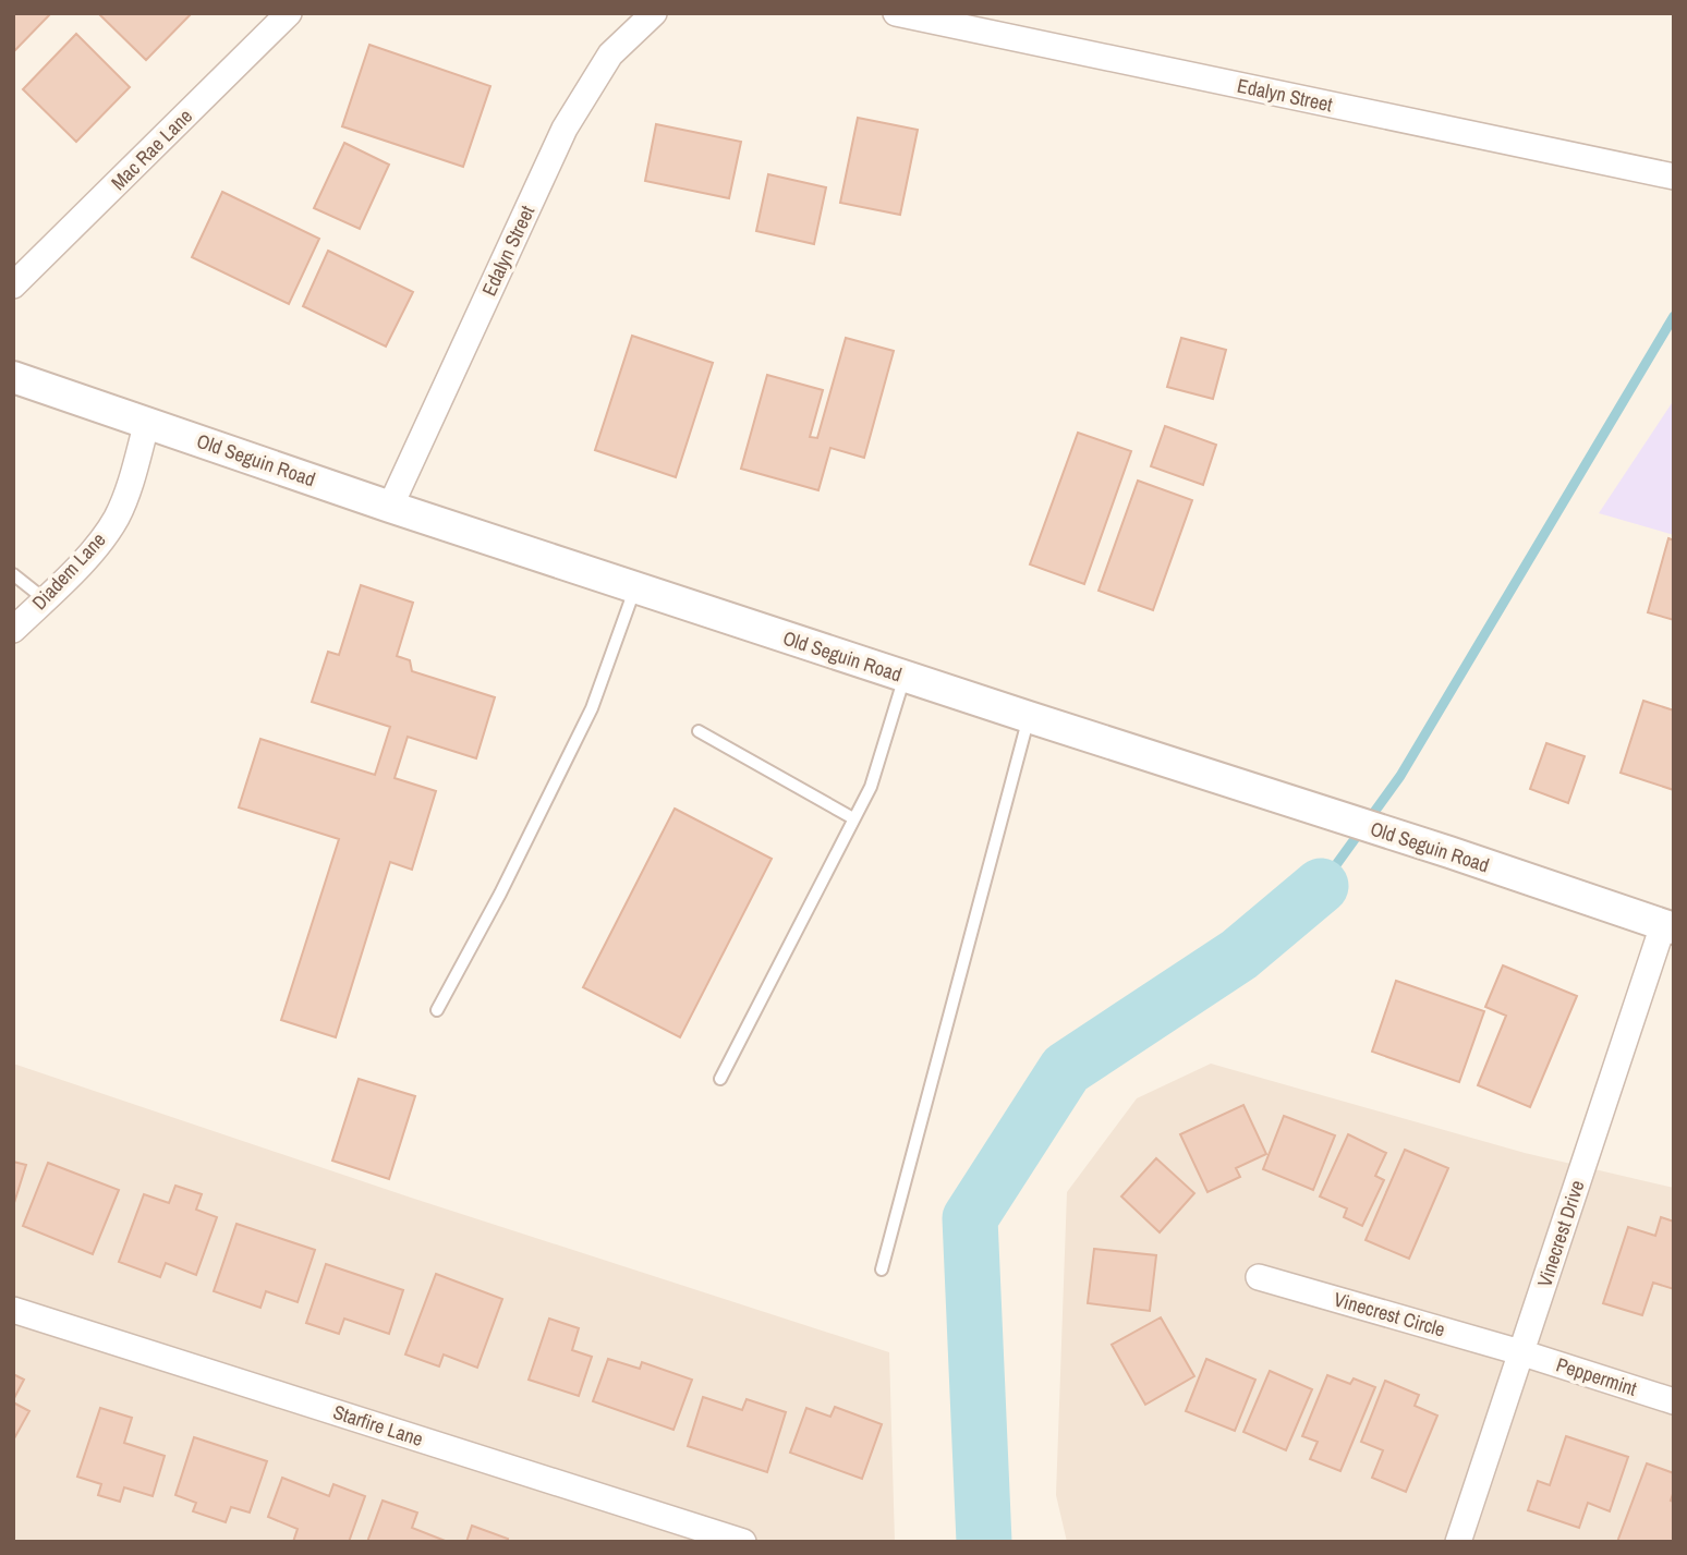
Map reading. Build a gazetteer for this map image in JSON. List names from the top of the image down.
{
  "streets": {
    "street": [
      "Edalyn Street",
      "Mac Rae Lane",
      "Old Seguin Road",
      "Diadem Lane",
      "Vinecrest Drive",
      "Vinecrest Circle",
      "Peppermint",
      "Starfire Lane"
    ]
  },
  "crossings": [
    ["Edalyn Street", "Old Seguin Road"],
    ["Old Seguin Road", "Diadem Lane"],
    ["Old Seguin Road", "Vinecrest Drive"],
    ["Vinecrest Drive", "Vinecrest Circle"],
    ["Vinecrest Drive", "Peppermint"],
    ["Vinecrest Circle", "Peppermint"]
  ]
}
